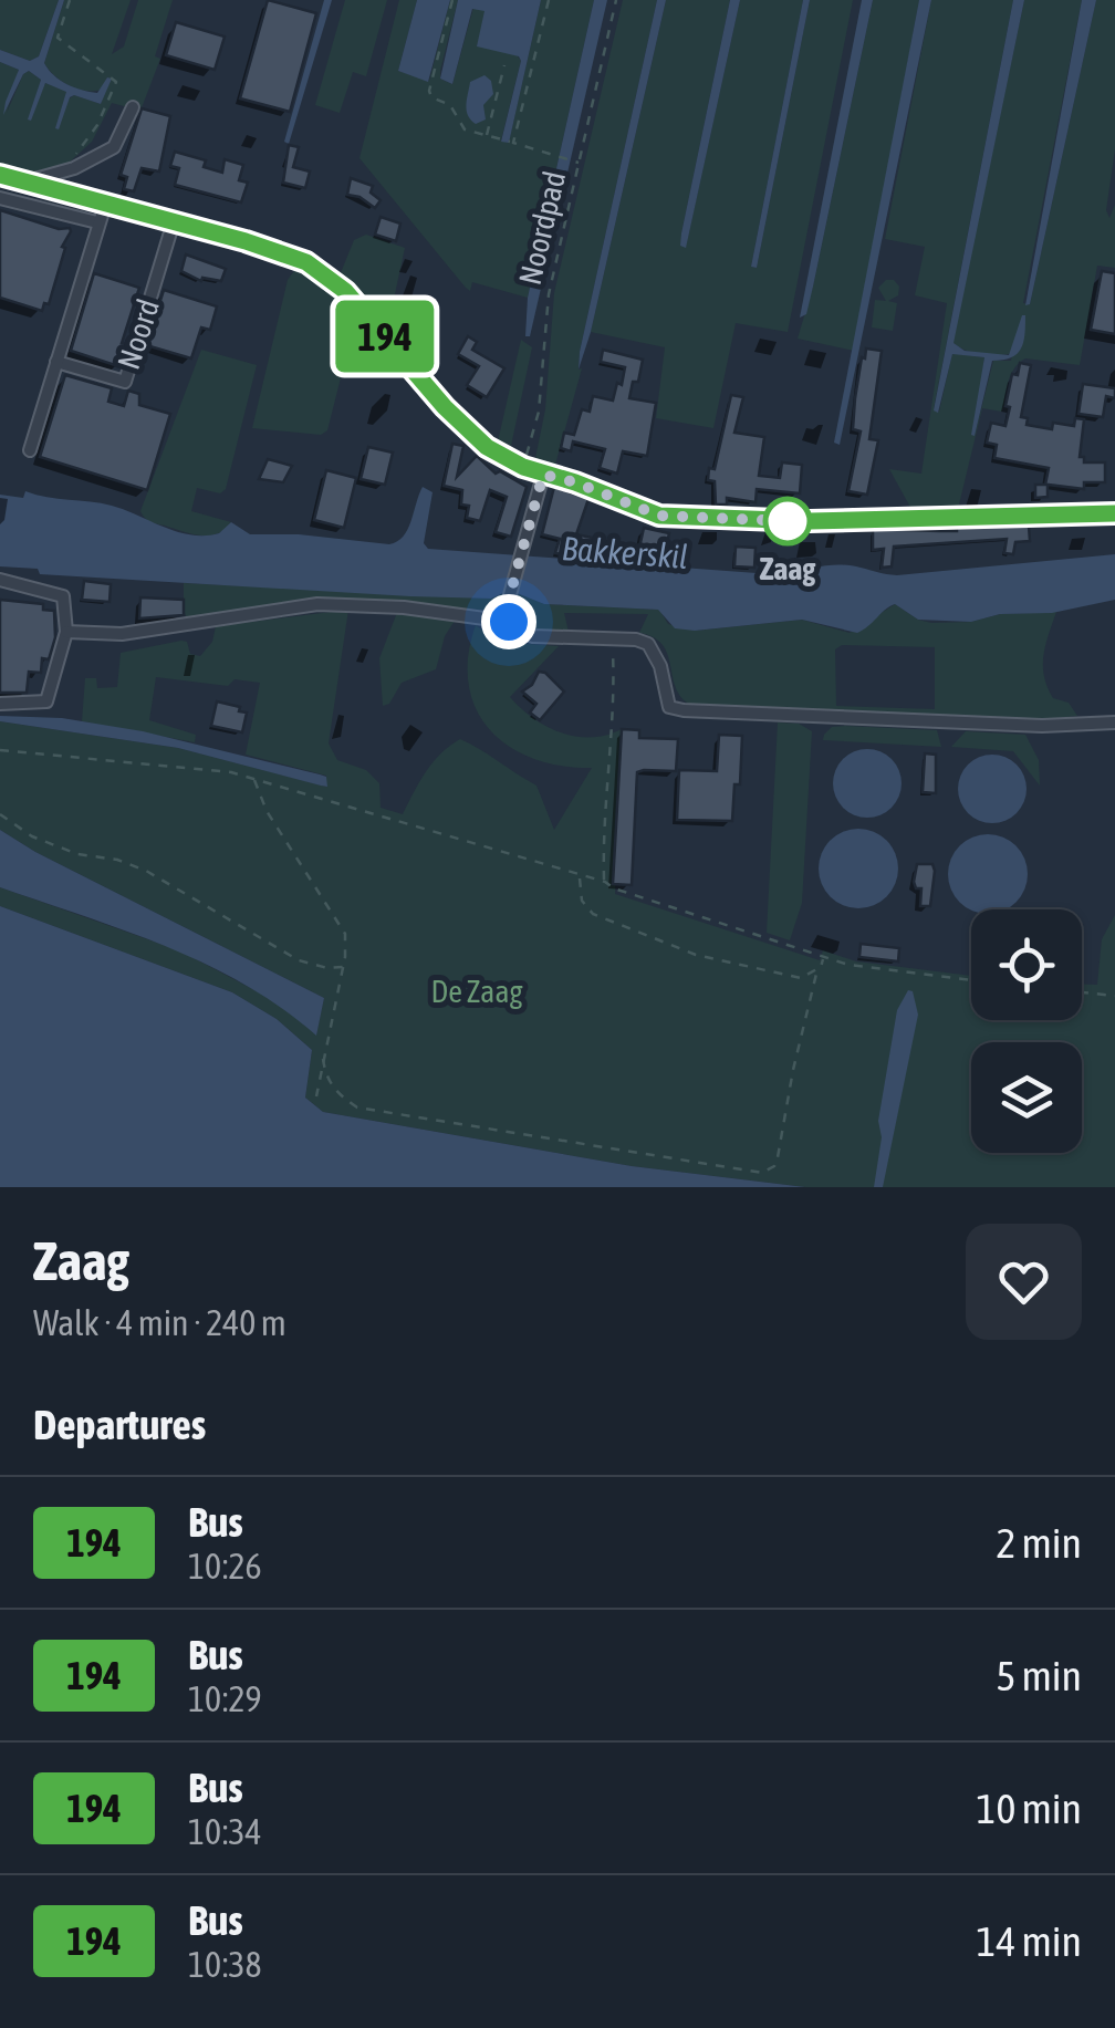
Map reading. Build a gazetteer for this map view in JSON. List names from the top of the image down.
{
  "streets": {
    "street": ["Noord"],
    "path": ["Noordpad"]
  },
  "water": ["Bakkerskil"],
  "parks": ["De Zaag"],
  "places": ["Zaag"],
  "lines": ["bus line 194"],
  "page": {
    "on_map": "194",
    "heading": [
      ["Zaag", "Walk · 4 min · 240 m"],
      "Departures"
    ],
    "list": [
      {
        "mark": "194",
        "name": "Bus",
        "note": "10:26",
        "value": "2 min"
      },
      {
        "mark": "194",
        "name": "Bus",
        "note": "10:29",
        "value": "5 min"
      },
      {
        "mark": "194",
        "name": "Bus",
        "note": "10:34",
        "value": "10 min"
      },
      {
        "mark": "194",
        "name": "Bus",
        "note": "10:38",
        "value": "14 min"
      }
    ]
  }
}
